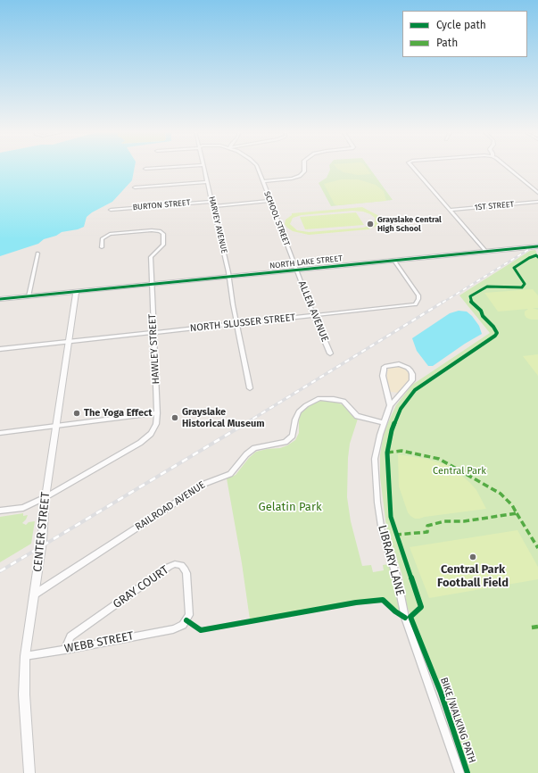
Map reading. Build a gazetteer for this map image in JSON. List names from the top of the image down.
{
  "streets": {
    "street": [
      "BURTON STREET",
      "1ST STREET",
      "SCHOOL STREET",
      "HARVEY AVENUE",
      "NORTH LAKE STREET",
      "ALLEN AVENUE",
      "NORTH SLUSSER STREET",
      "HAWLEY STREET",
      "RAILROAD AVENUE",
      "CENTER STREET",
      "LIBRARY LANE",
      "GRAY COURT",
      "WEBB STREET"
    ],
    "cycle path": ["BIKE/WALKING PATH"]
  },
  "crossings": [
    ["BURTON STREET", "HARVEY AVENUE"],
    ["SCHOOL STREET", "NORTH LAKE STREET"],
    ["SCHOOL STREET", "ALLEN AVENUE"],
    ["HARVEY AVENUE", "NORTH LAKE STREET"],
    ["HARVEY AVENUE", "NORTH SLUSSER STREET"],
    ["NORTH LAKE STREET", "ALLEN AVENUE"],
    ["NORTH LAKE STREET", "NORTH SLUSSER STREET"],
    ["NORTH LAKE STREET", "HAWLEY STREET"],
    ["NORTH LAKE STREET", "CENTER STREET"],
    ["ALLEN AVENUE", "NORTH SLUSSER STREET"],
    ["NORTH SLUSSER STREET", "HAWLEY STREET"],
    ["NORTH SLUSSER STREET", "CENTER STREET"],
    ["HAWLEY STREET", "CENTER STREET"],
    ["RAILROAD AVENUE", "CENTER STREET"],
    ["RAILROAD AVENUE", "LIBRARY LANE"],
    ["CENTER STREET", "WEBB STREET"],
    ["GRAY COURT", "WEBB STREET"]
  ],
  "parks": ["Central Park", "Gelatin Park"],
  "places": [
    "Grayslake Central High School",
    "The Yoga Effect",
    "Grayslake Historical Museum",
    "Central Park Football Field"
  ],
  "legend": ["Cycle path", "Path"]
}
